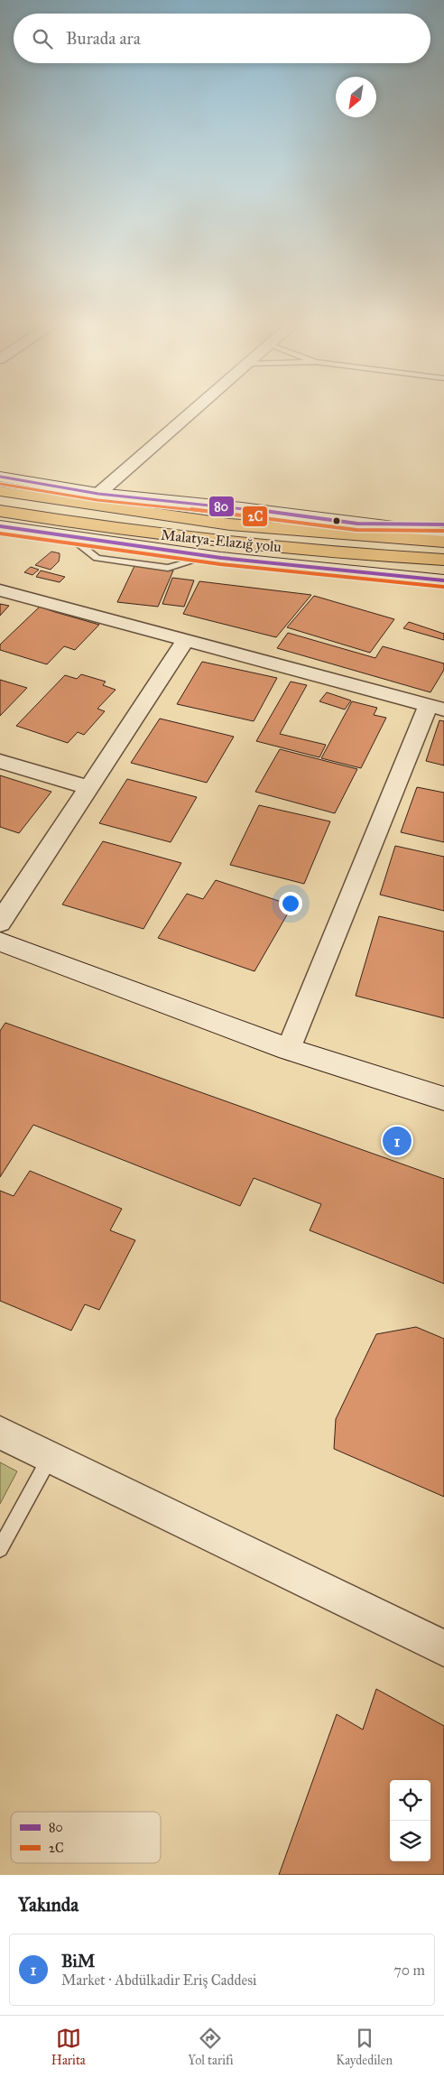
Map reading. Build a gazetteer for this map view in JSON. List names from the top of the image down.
{
  "streets": {
    "highway": ["Malatya-Elazığ yolu"]
  },
  "lines": ["transit line 80", "transit line 2C"],
  "legend": ["80", "2C"],
  "north": "bottom left",
  "page": {
    "search": "Burada ara",
    "pins": "1",
    "heading": "Yakında",
    "list": [
      {
        "mark": "1",
        "name": "BiM",
        "note": "Market · Abdülkadir Eriş Caddesi",
        "value": "70 m"
      }
    ],
    "nav": ["Harita", "Yol tarifi", "Kaydedilen"]
  }
}
